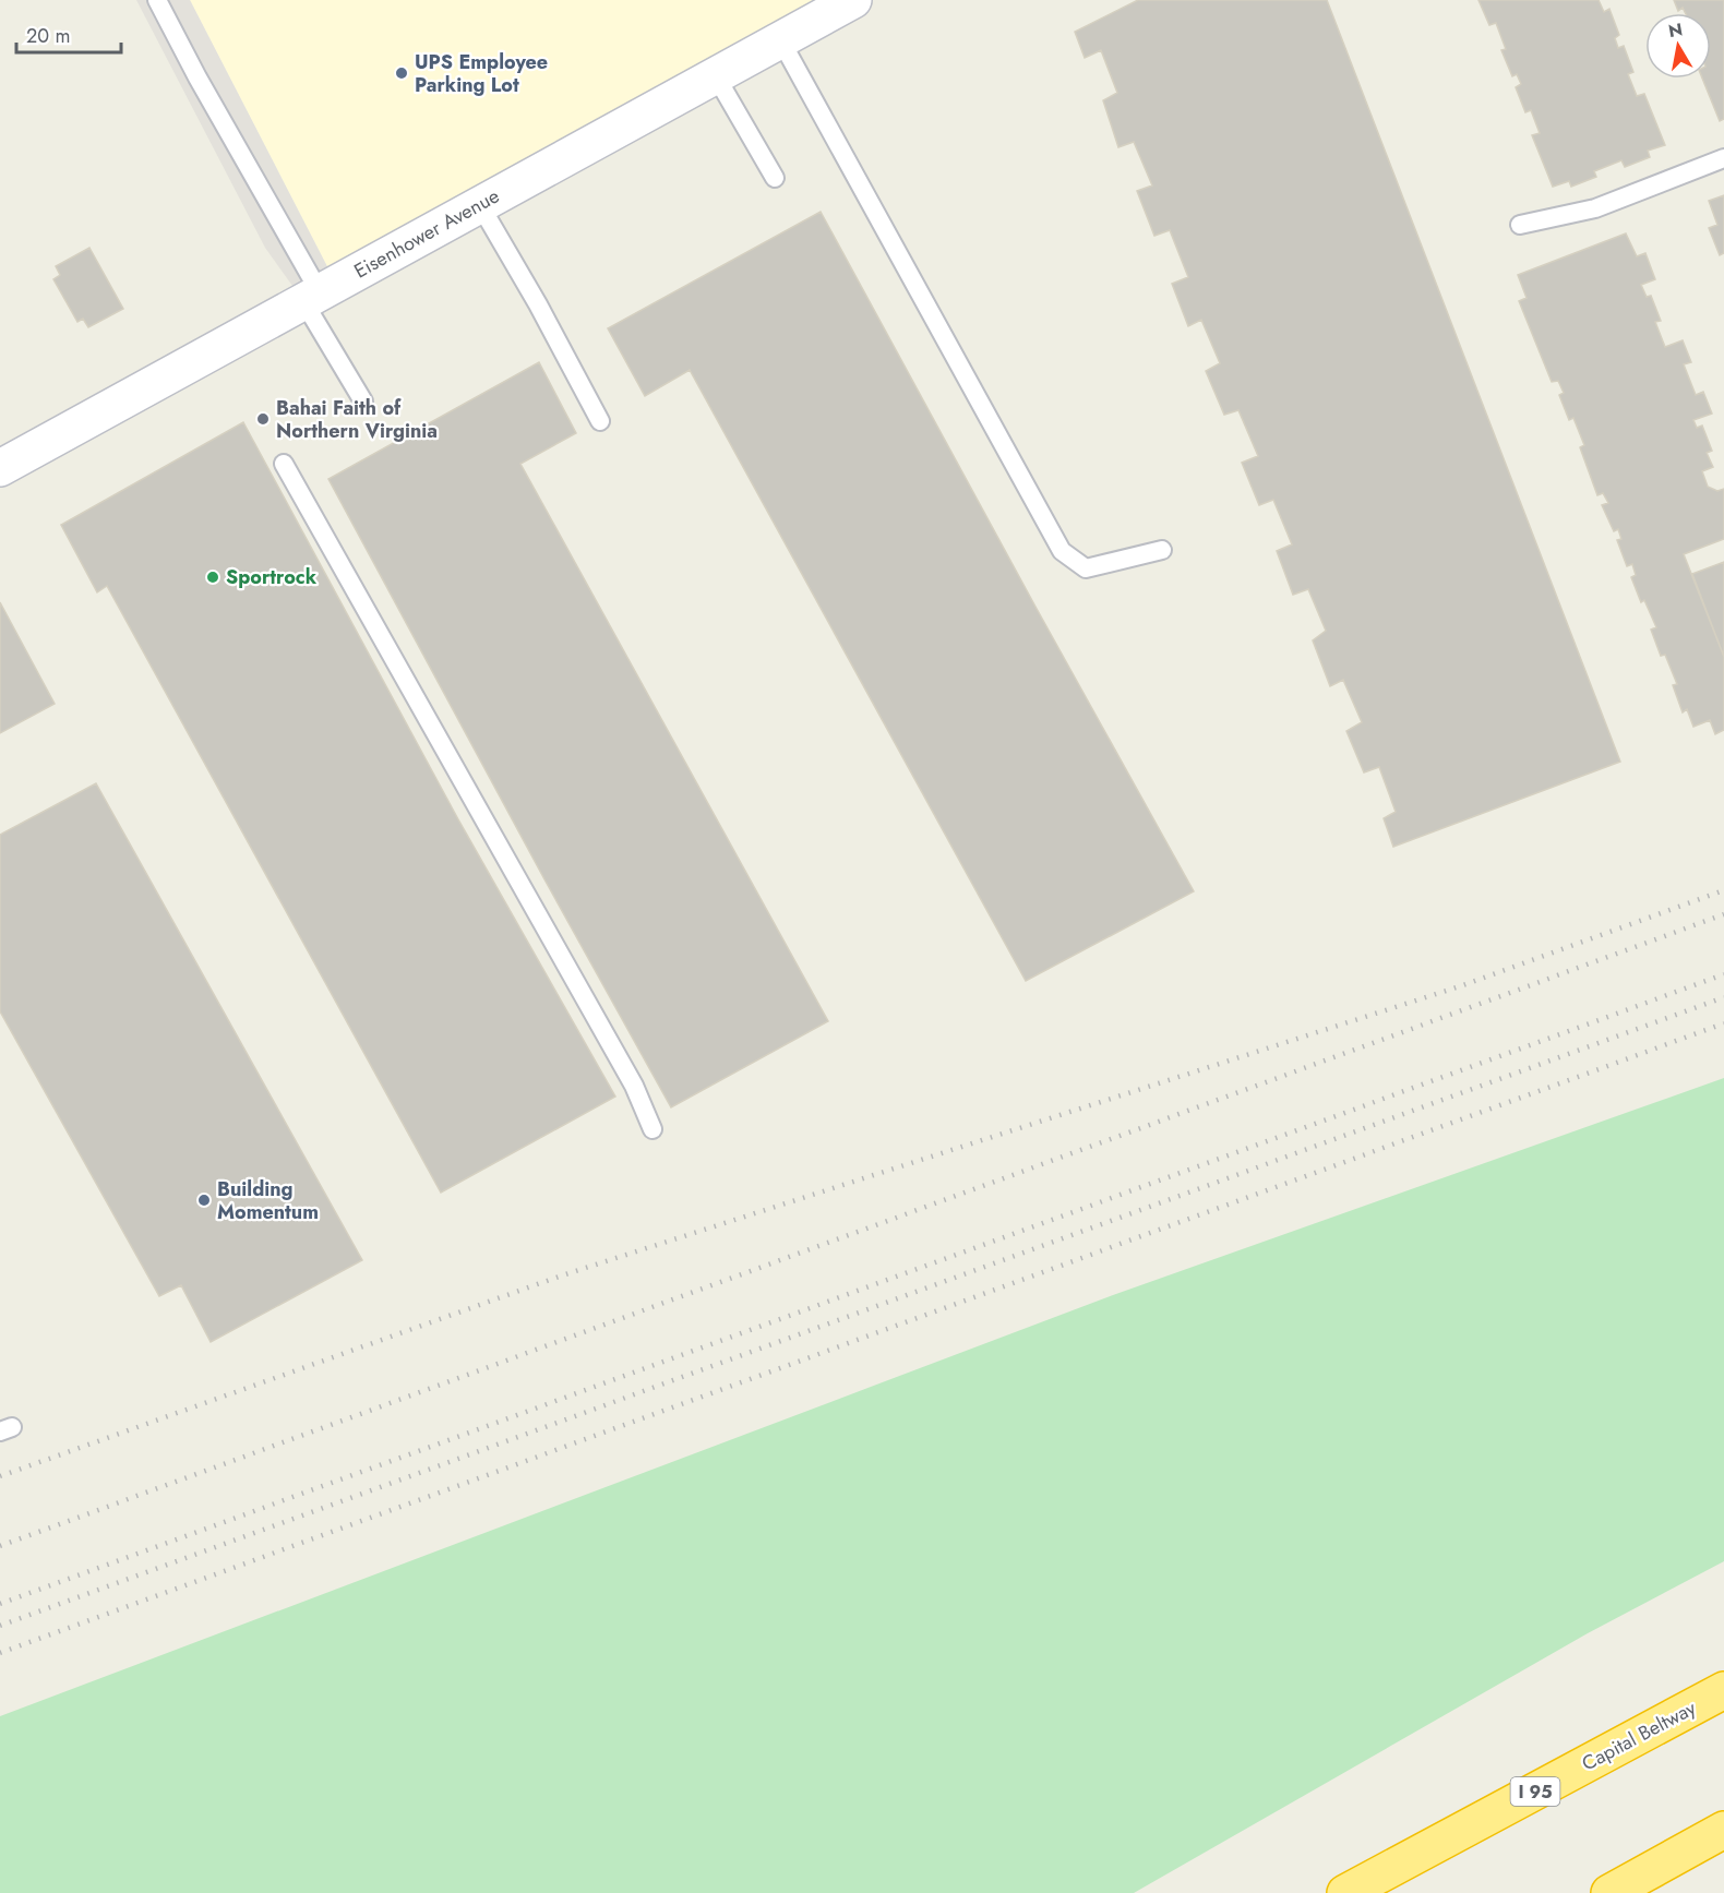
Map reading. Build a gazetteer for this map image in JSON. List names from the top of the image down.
{
  "streets": {
    "highway": ["Capital Beltway", "I 95"],
    "main road": ["Eisenhower Avenue"]
  },
  "places": [
    "UPS Employee Parking Lot",
    "Bahai Faith of Northern Virginia",
    "Sportrock",
    "Building Momentum"
  ],
  "scale_bar": "20 m",
  "north": "top"
}
